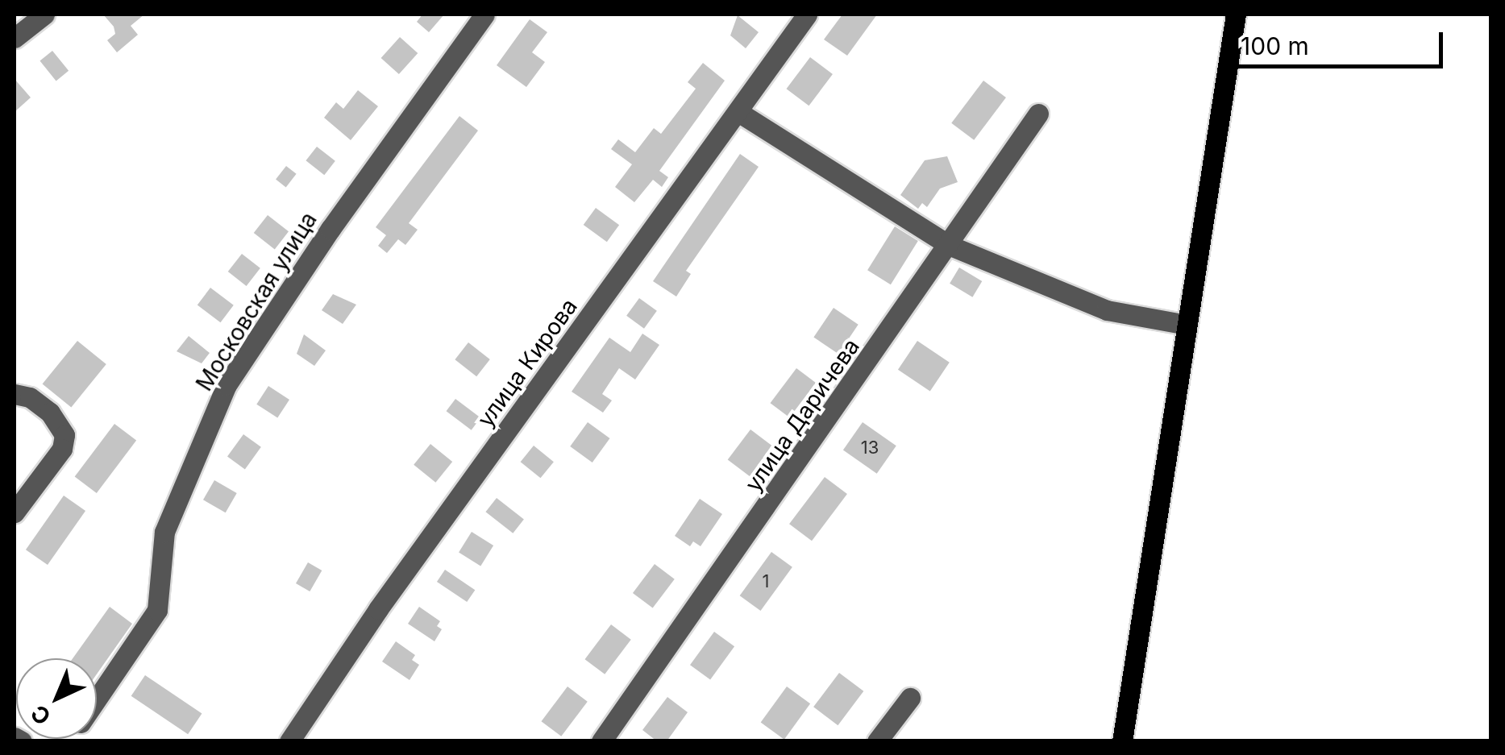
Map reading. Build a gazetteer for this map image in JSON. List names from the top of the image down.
{
  "streets": {
    "street": ["Московская улица", "улица Кирова", "улица Даричева"]
  },
  "house_numbers": ["13", "1"],
  "scale_bar": "100 m",
  "north": "bottom left"
}
